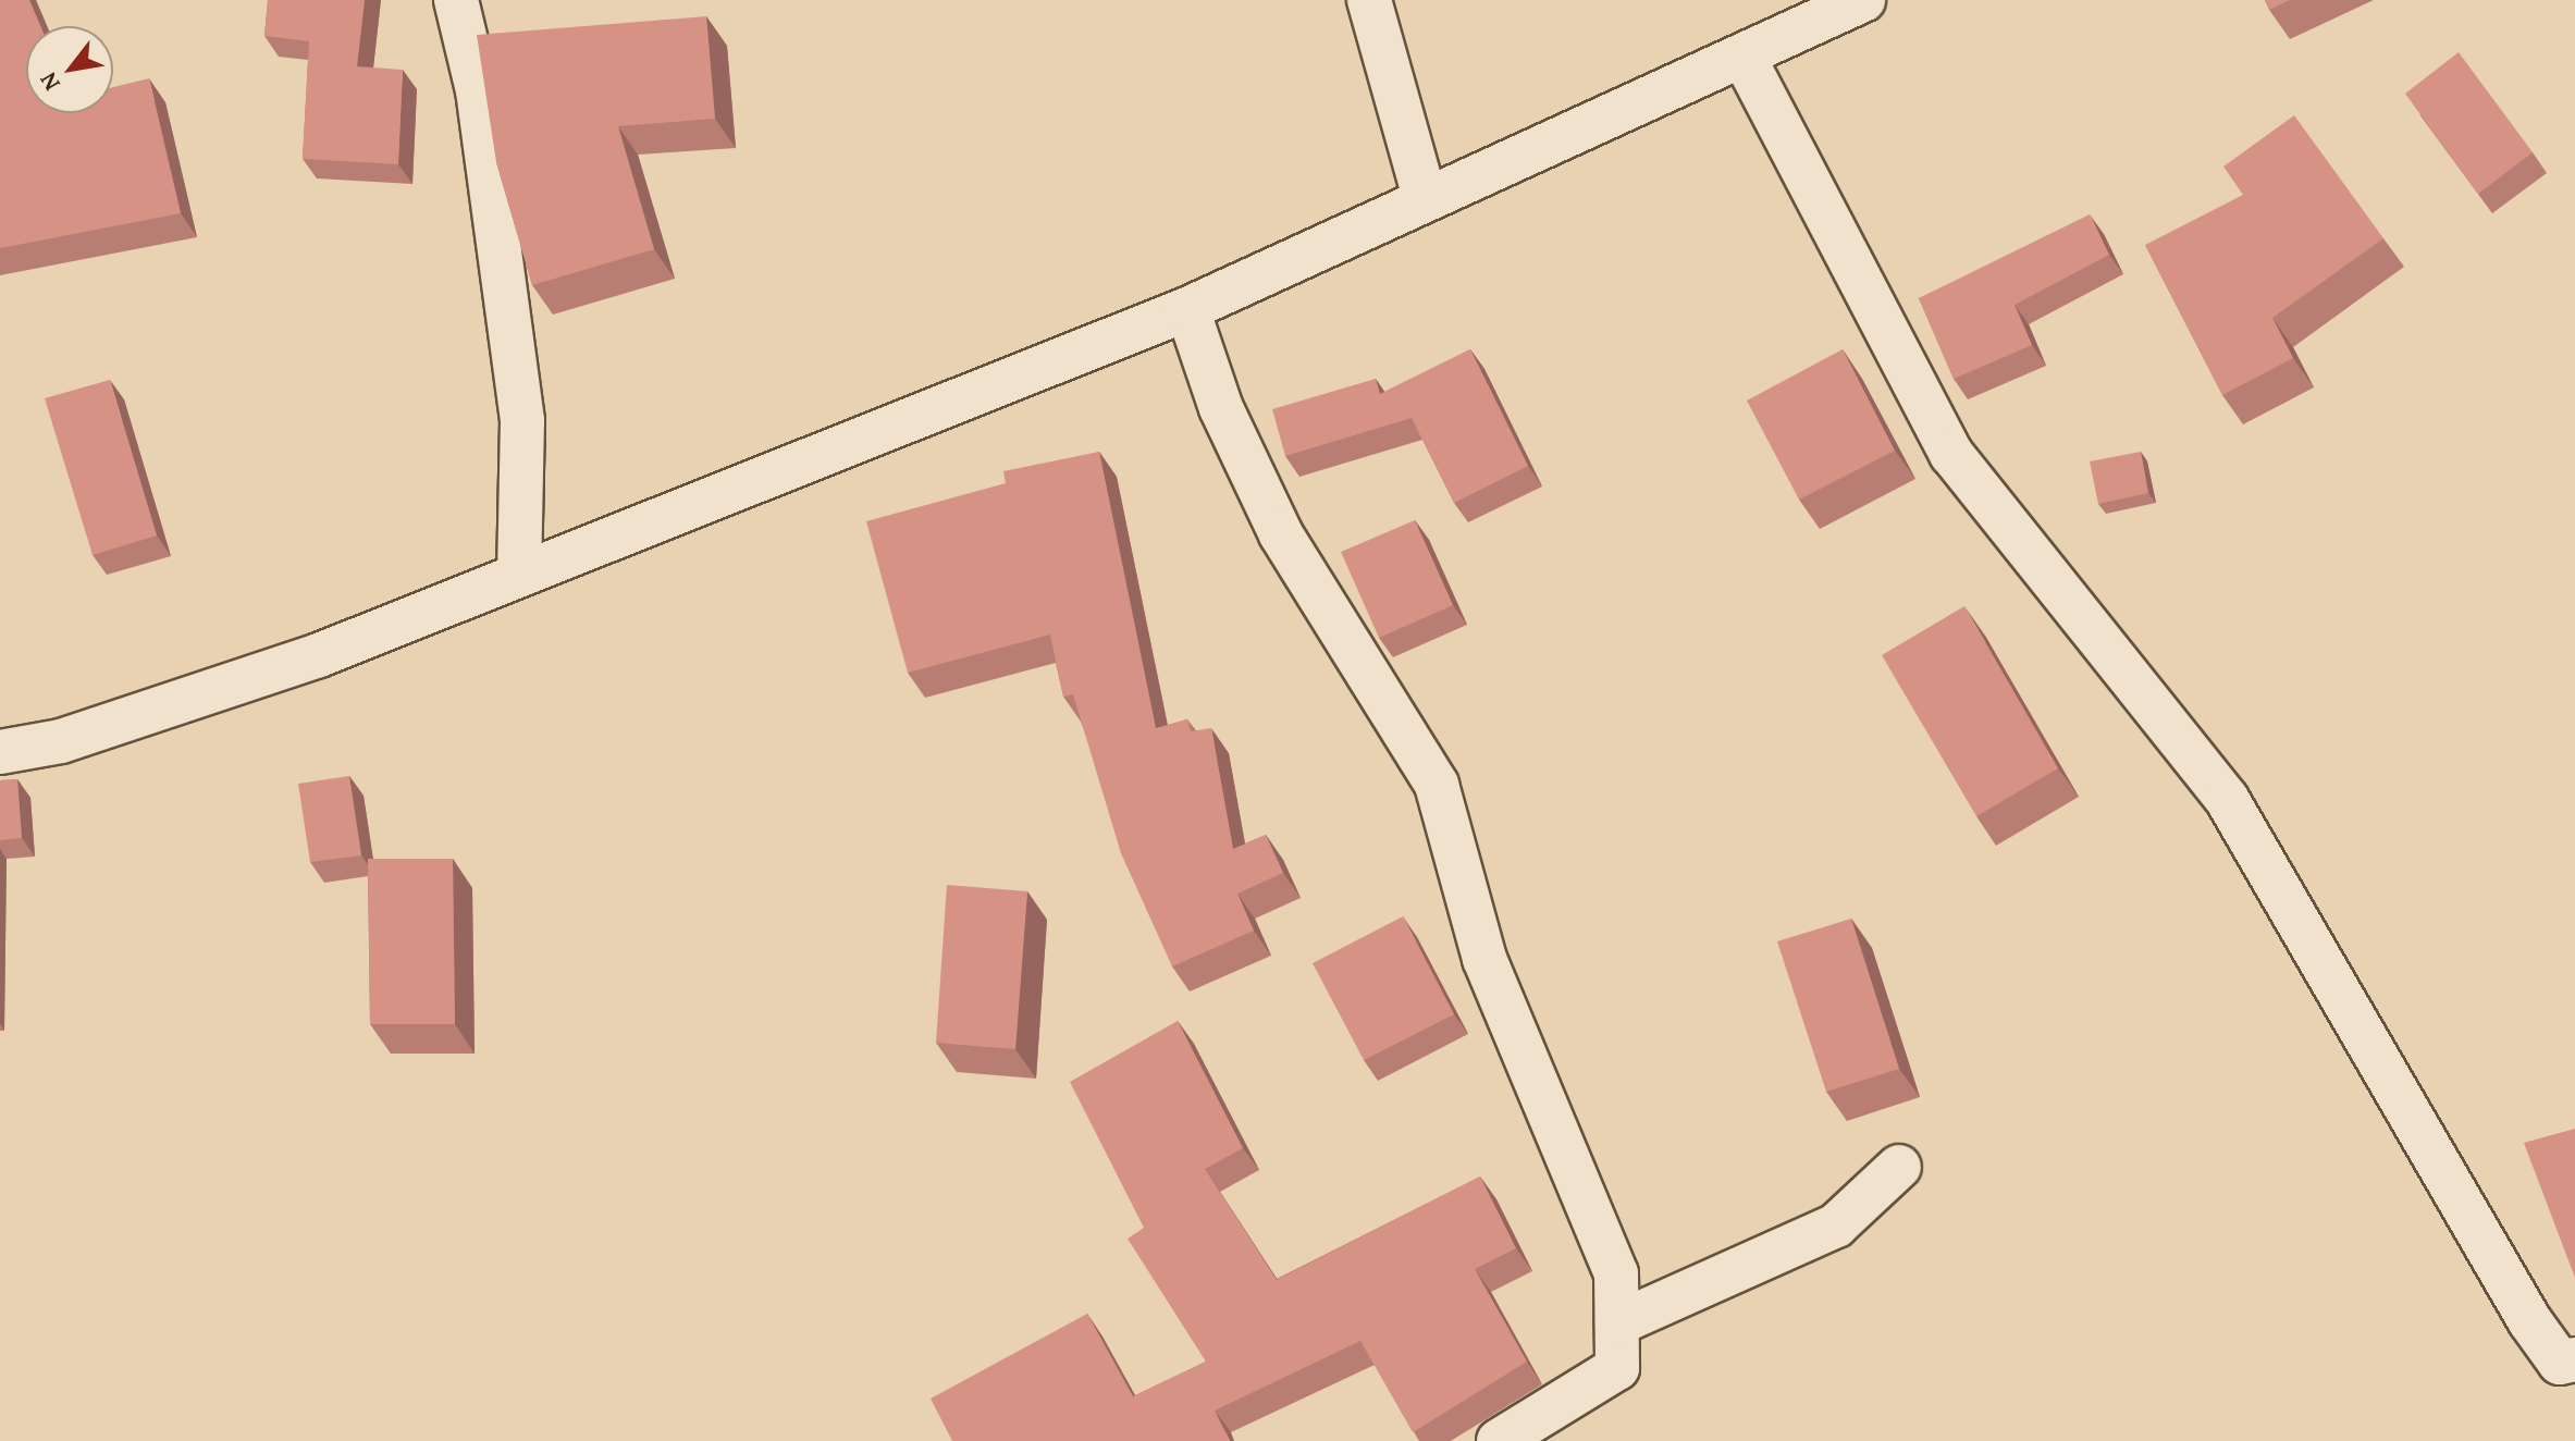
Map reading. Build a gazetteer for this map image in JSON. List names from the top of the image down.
{
  "north": "bottom left"
}
